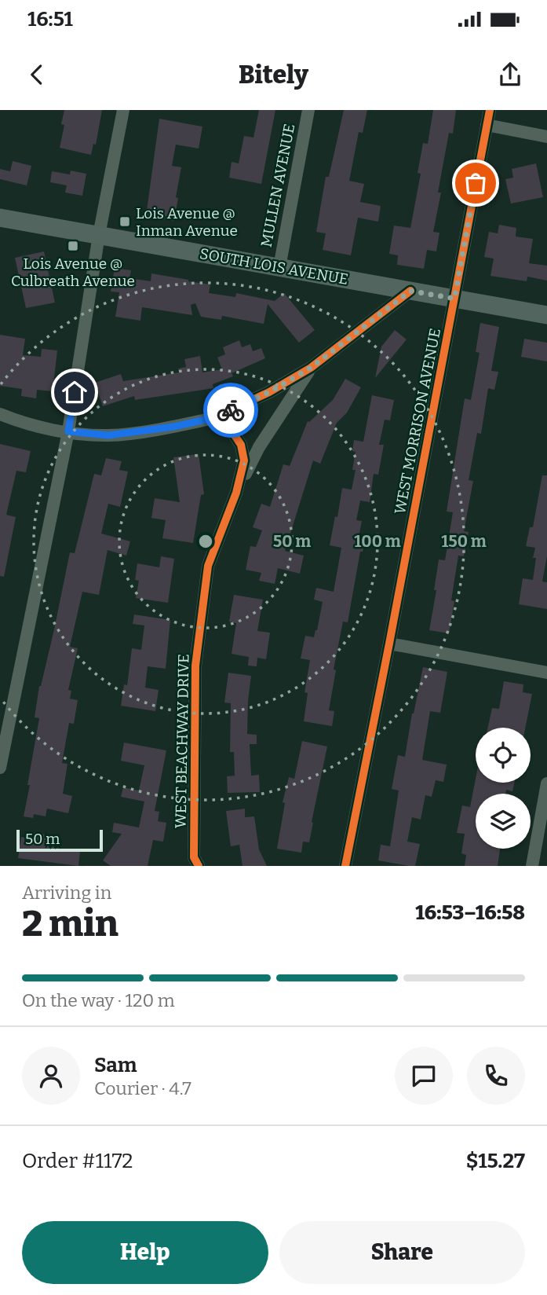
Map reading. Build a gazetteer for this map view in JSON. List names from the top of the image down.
{
  "streets": {
    "street": [
      "MULLEN AVENUE",
      "SOUTH LOIS AVENUE",
      "WEST MORRISON AVENUE",
      "WEST BEACHWAY DRIVE"
    ]
  },
  "crossings": [
    ["MULLEN AVENUE", "SOUTH LOIS AVENUE"],
    ["SOUTH LOIS AVENUE", "WEST MORRISON AVENUE"],
    ["SOUTH LOIS AVENUE", "WEST BEACHWAY DRIVE"]
  ],
  "places": {
    "transit": ["Lois Avenue @ Inman Avenue", "Lois Avenue @ Culbreath Avenue"]
  },
  "scale_bar": "50 m",
  "page": {
    "status": "16:51",
    "header": "Bitely",
    "scale": "50 m",
    "heading": ["2 min", "Arriving in", "16:53–16:58"],
    "panel": [
      "Sam",
      "Courier · 4.7",
      "Order #1172",
      "$15.27"
    ],
    "bar": "On the way · 120 m",
    "buttons": ["Help", "Share"]
  },
  "rings": ["50 m", "100 m", "150 m"]
}
